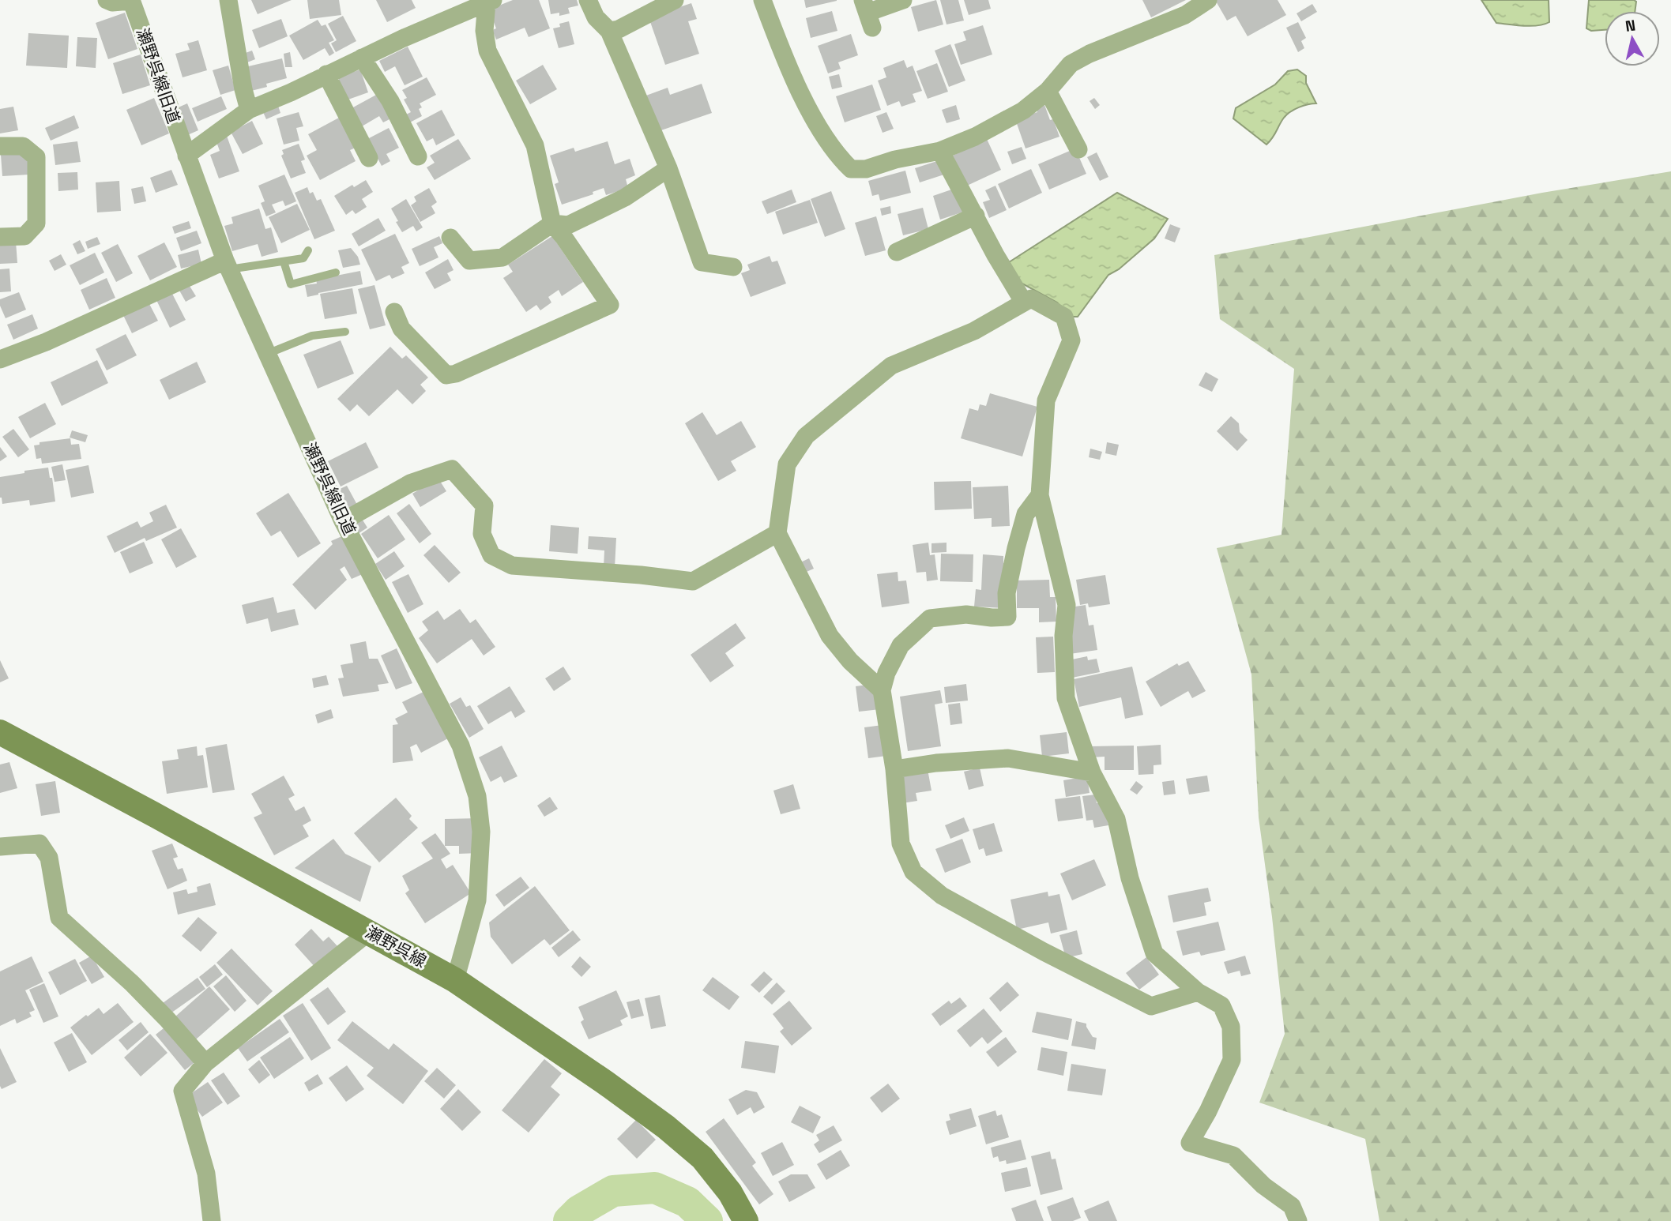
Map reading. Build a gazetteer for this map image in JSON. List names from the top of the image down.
{
  "streets": {
    "main road": ["瀬野呉線"],
    "street": ["瀬野呉線旧道"]
  },
  "crossings": [
    ["瀬野呉線旧道", "瀬野呉線"]
  ],
  "north": "top"
}
